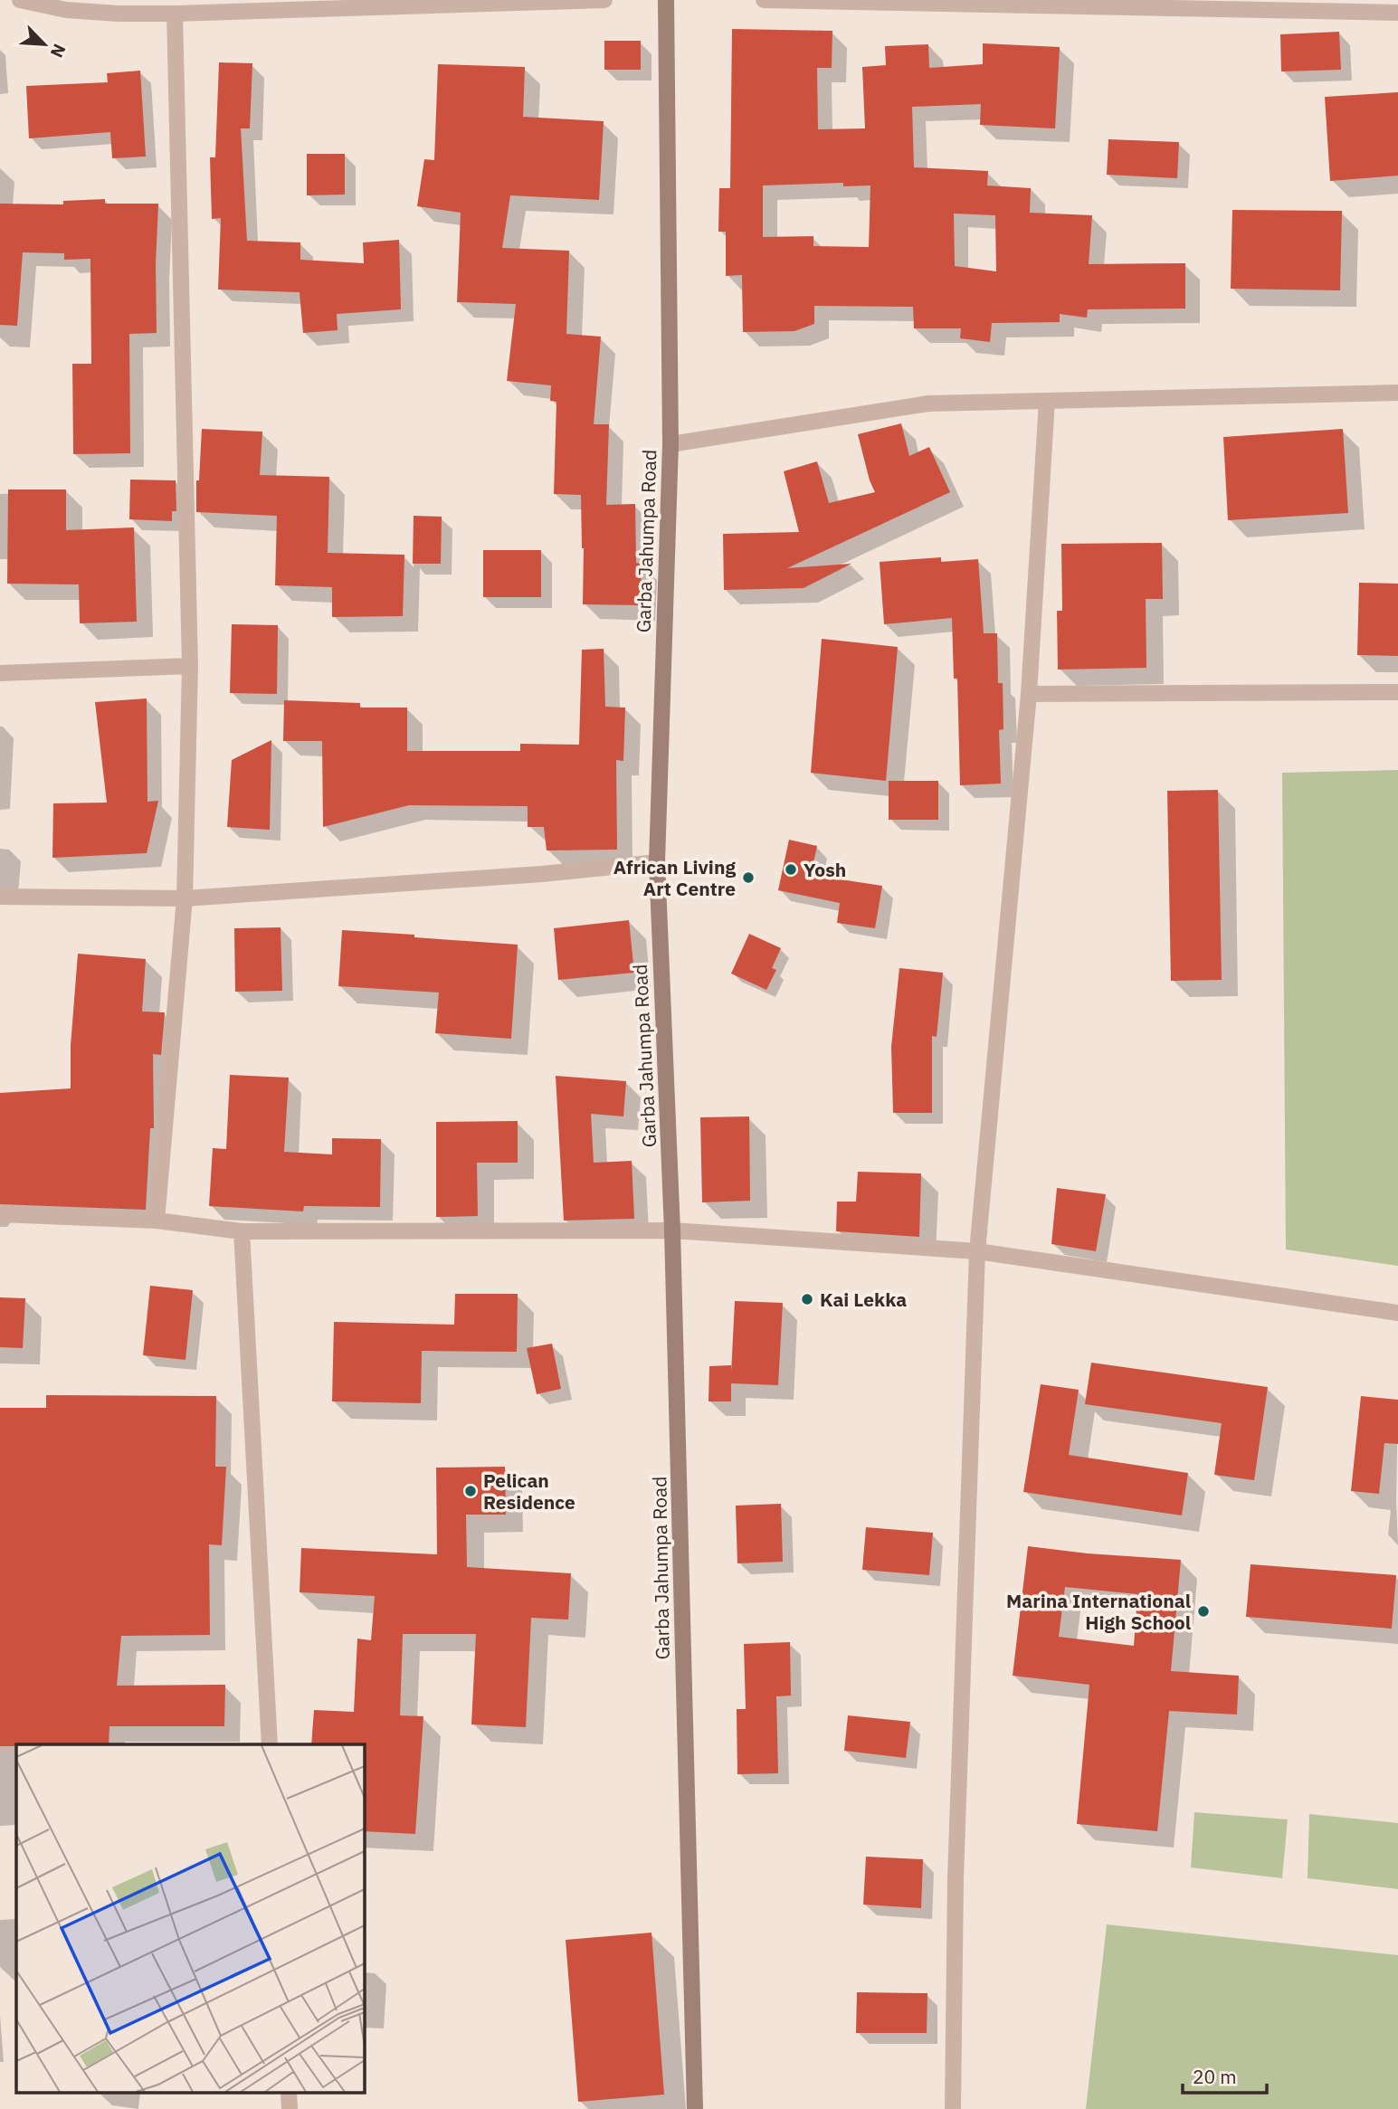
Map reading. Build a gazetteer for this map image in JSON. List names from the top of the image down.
{
  "streets": {
    "street": ["Garba Jahumpa Road"]
  },
  "places": [
    "Yosh",
    "African Living Art Centre",
    "Kai Lekka",
    "Pelican Residence",
    "Marina International High School"
  ],
  "scale_bar": "20 m",
  "north": "bottom right"
}
